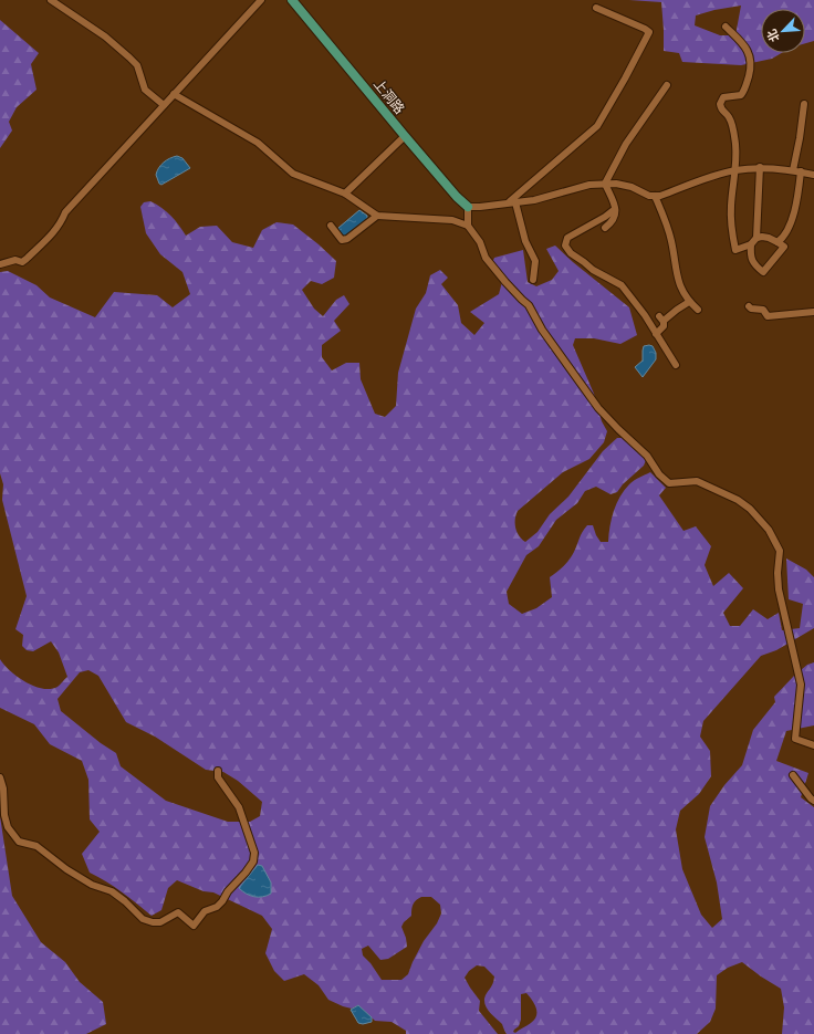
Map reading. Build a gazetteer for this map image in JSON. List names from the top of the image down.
{
  "streets": {
    "main road": ["上洞路"]
  },
  "north": "bottom left"
}
